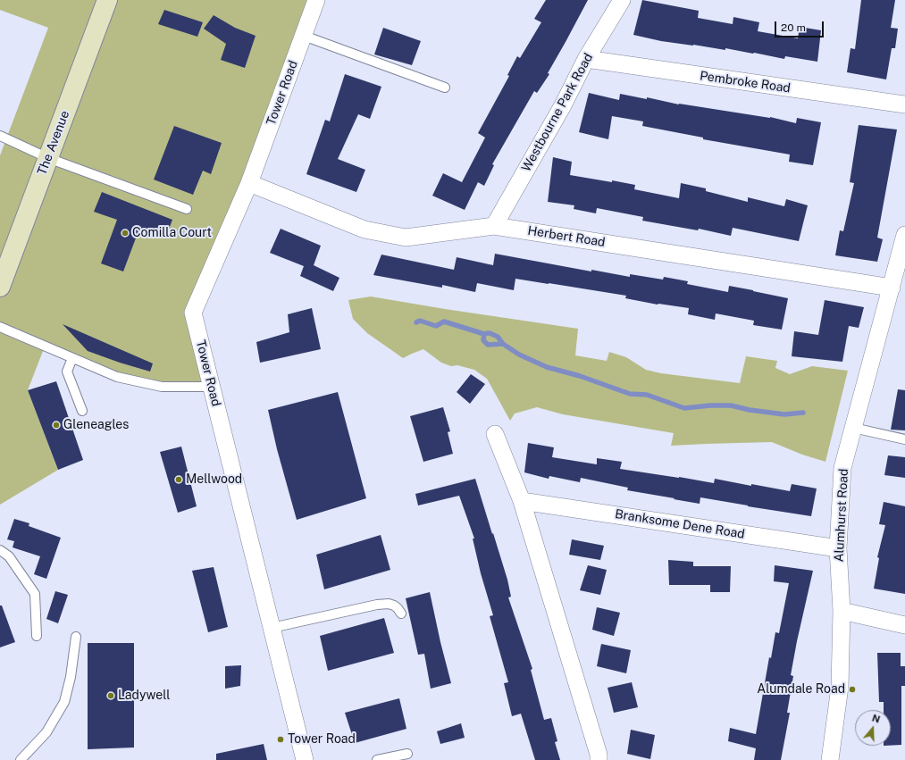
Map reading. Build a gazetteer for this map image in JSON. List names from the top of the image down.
{
  "streets": {
    "main road": ["The Avenue"],
    "street": [
      "Pembroke Road",
      "Tower Road",
      "Westbourne Park Road",
      "Herbert Road",
      "Alumhurst Road",
      "Branksome Dene Road"
    ]
  },
  "crossings": [
    ["Pembroke Road", "Westbourne Park Road"],
    ["Tower Road", "Herbert Road"],
    ["Westbourne Park Road", "Herbert Road"],
    ["Herbert Road", "Alumhurst Road"],
    ["Alumhurst Road", "Branksome Dene Road"]
  ],
  "places": [
    "Comilla Court",
    "Gleneagles",
    "Mellwood",
    "Alumdale Road",
    "Ladywell",
    "Tower Road"
  ],
  "scale_bar": "20 m",
  "north": "top"
}
